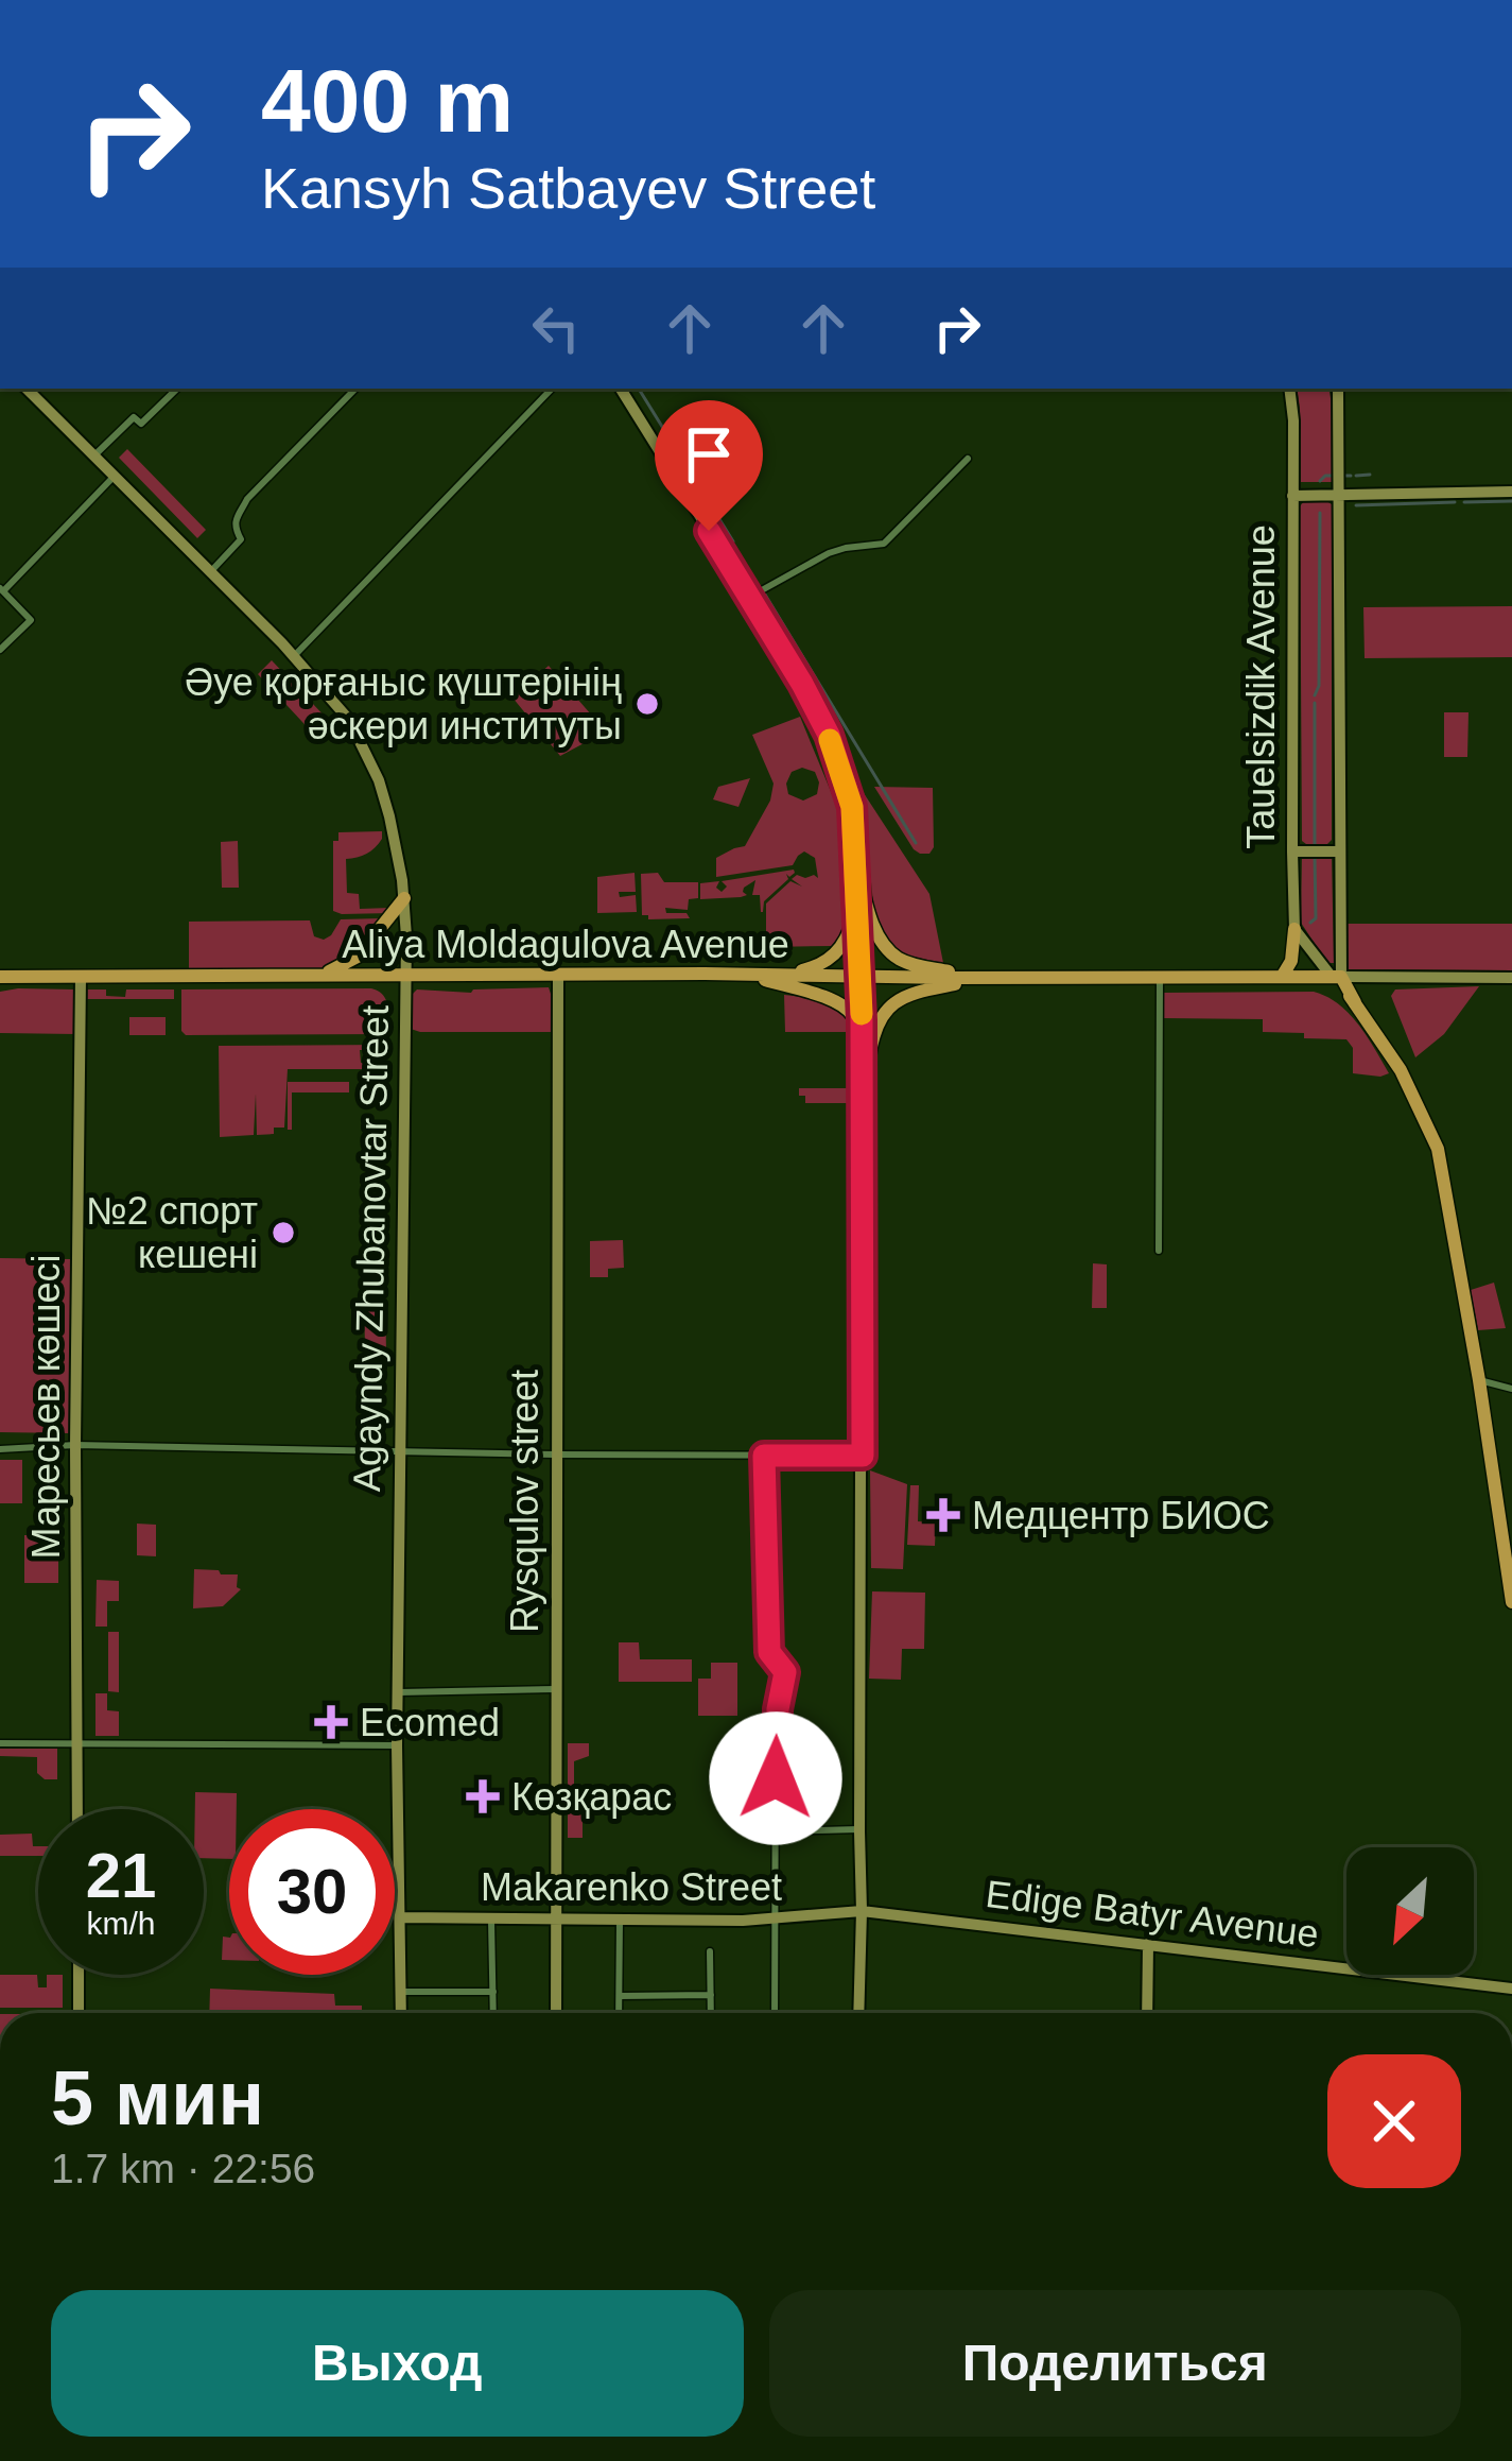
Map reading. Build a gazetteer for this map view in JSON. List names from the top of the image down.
{
  "streets": {
    "main road": ["Aliya Moldagulova Avenue"],
    "street": [
      "Tauelsizdik Avenue",
      "Agayndy Zhubanovtar Street",
      "Маресьев көшесі",
      "Rysqulov street",
      "Makarenko Street",
      "Edige Batyr Avenue"
    ]
  },
  "crossings": [
    ["Tauelsizdik Avenue", "Aliya Moldagulova Avenue"],
    ["Aliya Moldagulova Avenue", "Agayndy Zhubanovtar Street"],
    ["Aliya Moldagulova Avenue", "Маресьев көшесі"],
    ["Aliya Moldagulova Avenue", "Rysqulov street"],
    ["Agayndy Zhubanovtar Street", "Makarenko Street"],
    ["Rysqulov street", "Makarenko Street"],
    ["Makarenko Street", "Edige Batyr Avenue"]
  ],
  "places": {
    "other": ["Әуе қорғаныс күштерінің әскери институты", "№2 спорт кешені"],
    "health": ["Медцентр БИОС", "Ecomed", "Көзқарас"]
  },
  "north": "bottom left",
  "page": {
    "turn": ["400 m", "Kansyh Satbayev Street"],
    "speed": "21 km/h",
    "limit": "30",
    "heading": ["5 мин", "1.7 km · 22:56"],
    "buttons": ["Выход", "Поделиться"]
  }
}
